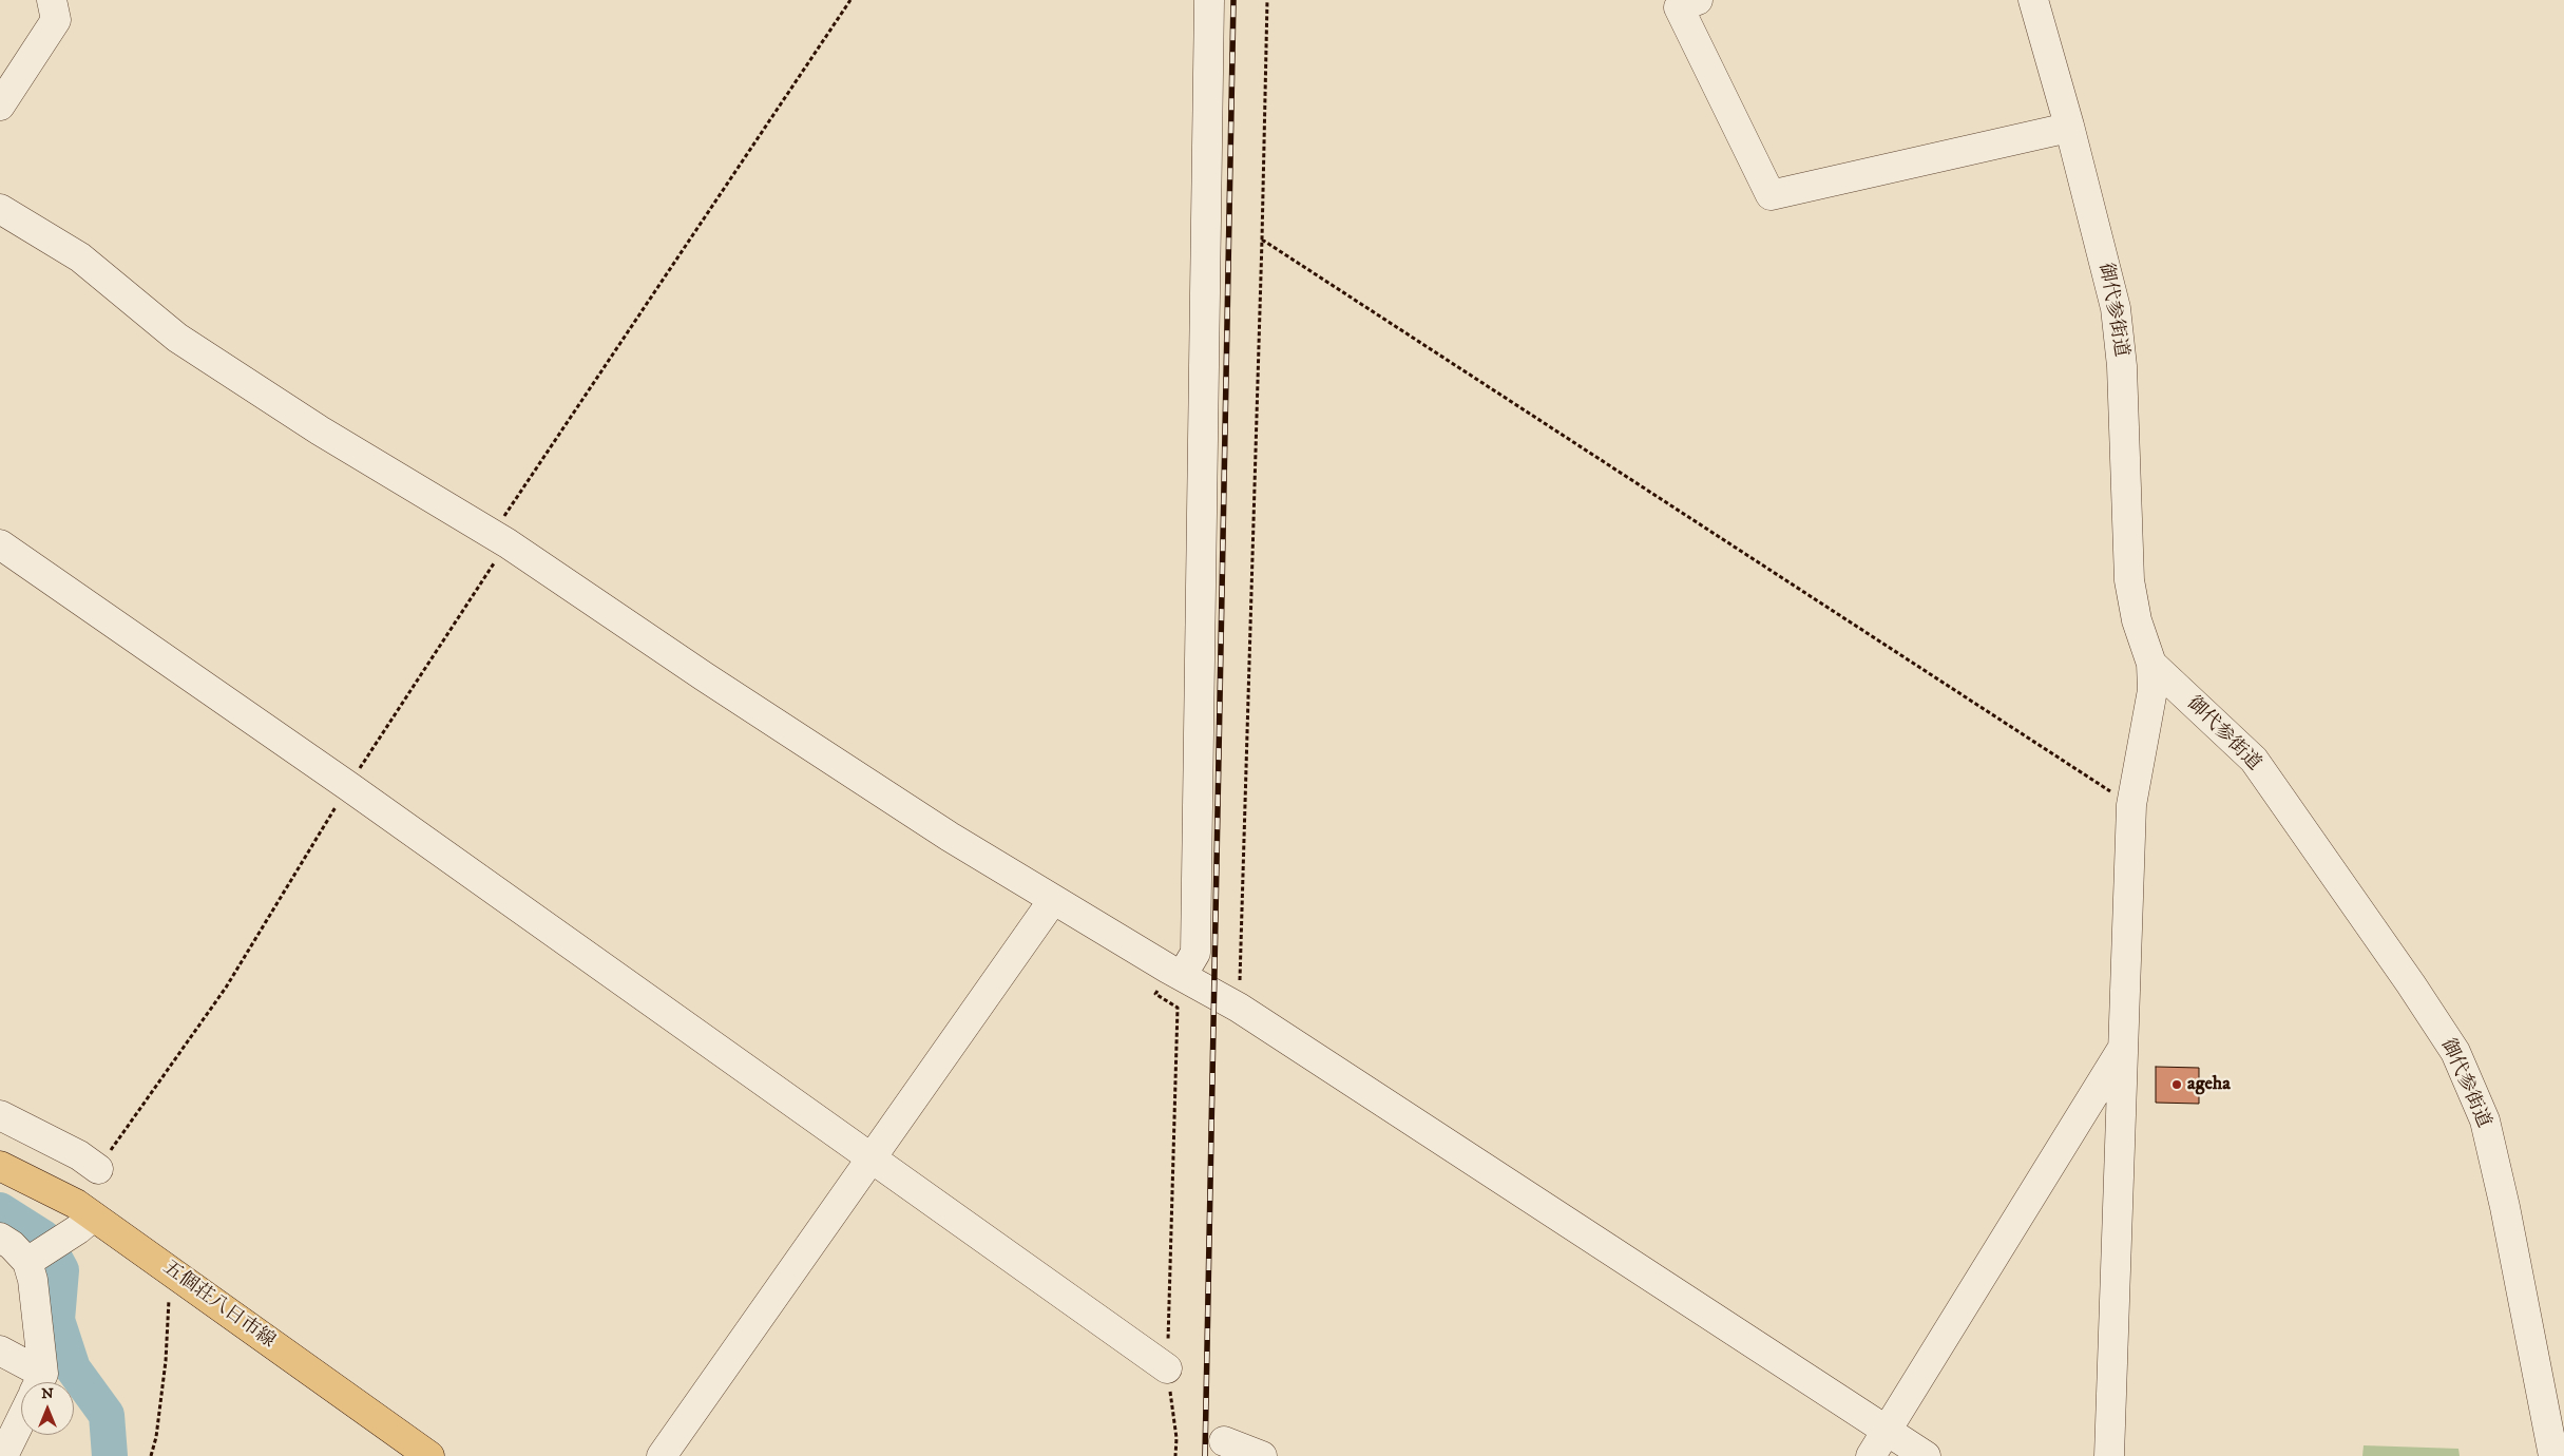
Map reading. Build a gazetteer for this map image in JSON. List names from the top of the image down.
{
  "streets": {
    "main road": ["五個荘八日市線"],
    "street": ["御代参街道"]
  },
  "places": ["ageha"],
  "north": "top"
}
